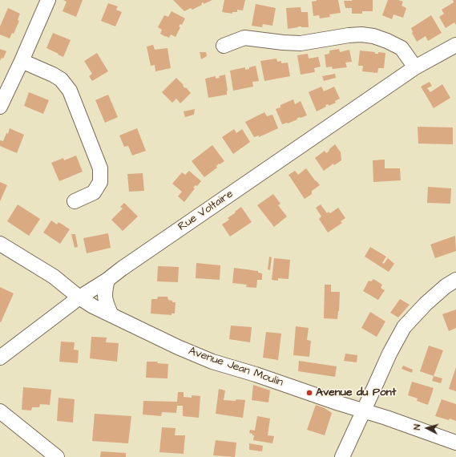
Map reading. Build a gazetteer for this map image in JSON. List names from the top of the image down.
{
  "streets": {
    "street": ["Rue Voltaire", "Avenue Jean Moulin"]
  },
  "crossings": [
    ["Rue Voltaire", "Avenue Jean Moulin"]
  ],
  "places": ["Avenue du Pont"],
  "north": "left"
}
